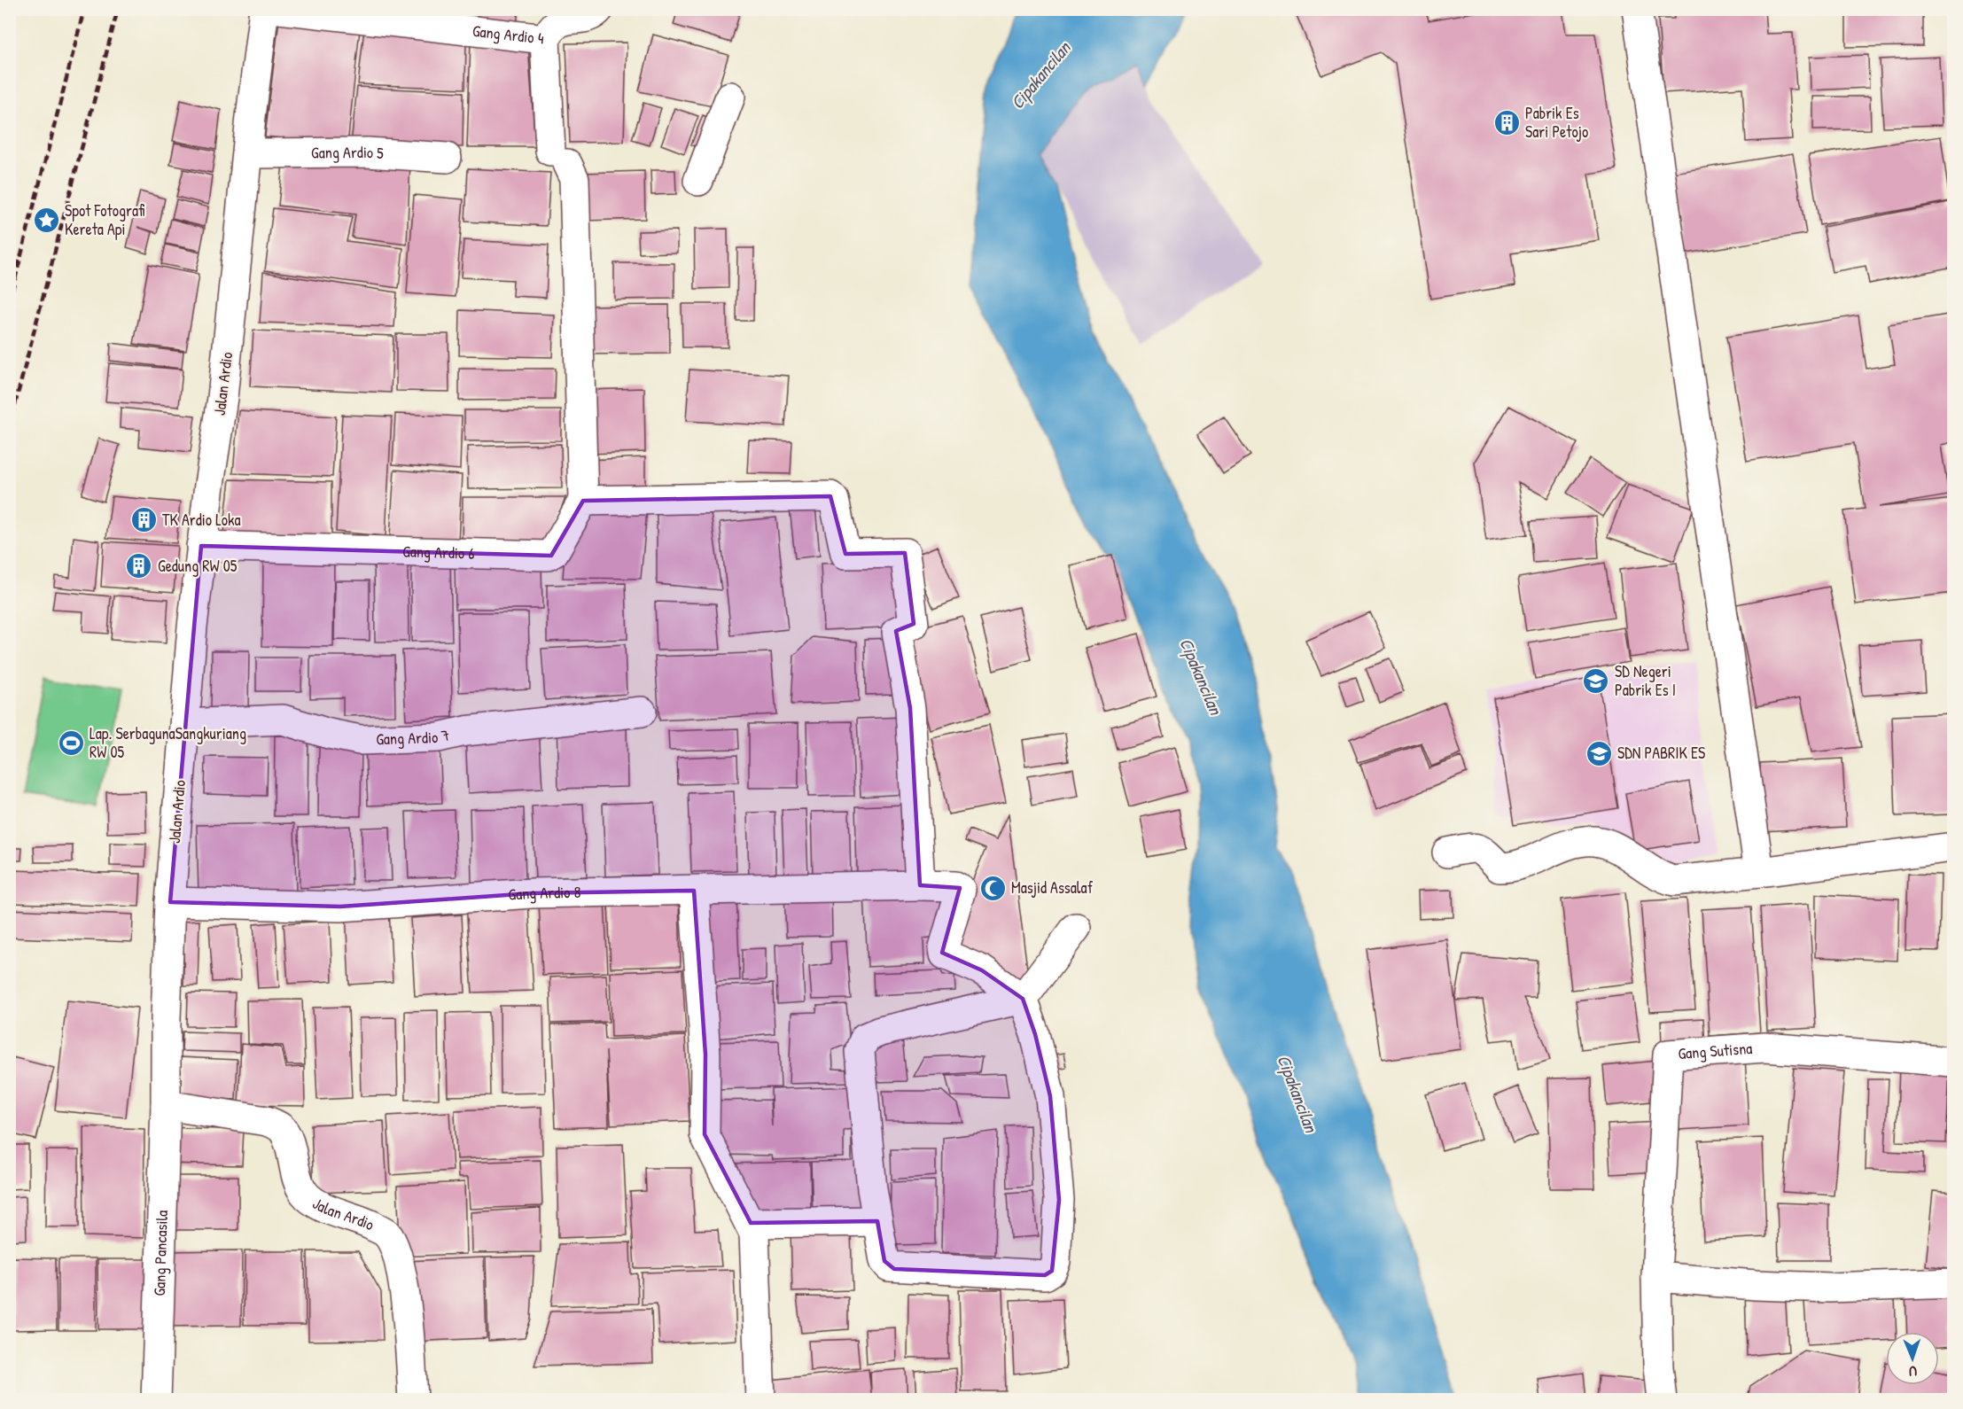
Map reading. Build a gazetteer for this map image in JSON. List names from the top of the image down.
{
  "streets": {
    "street": [
      "Gang Ardio 4",
      "Gang Ardio 5",
      "Jalan Ardio",
      "Gang Ardio 6",
      "Gang Ardio 7",
      "Gang Ardio 8",
      "Gang Sutisna",
      "Gang Pancasila"
    ]
  },
  "crossings": [
    ["Gang Ardio 5", "Jalan Ardio"],
    ["Jalan Ardio", "Gang Ardio 6"],
    ["Jalan Ardio", "Gang Ardio 7"],
    ["Jalan Ardio", "Gang Ardio 8"],
    ["Jalan Ardio", "Gang Pancasila"]
  ],
  "water": ["Cipakancilan"],
  "places": {
    "building": ["Pabrik Es Sari Petojo", "TK Ardio Loka", "Gedung RW 05"],
    "place": ["Spot Fotografi Kereta Api"],
    "school or university": ["SD Negeri Pabrik Es I", "SDN PABRIK ES"],
    "sports": ["Lap. SerbagunaSangkuriang RW 05"],
    "mosque": ["Masjid Assalaf"]
  },
  "north": "bottom"
}
